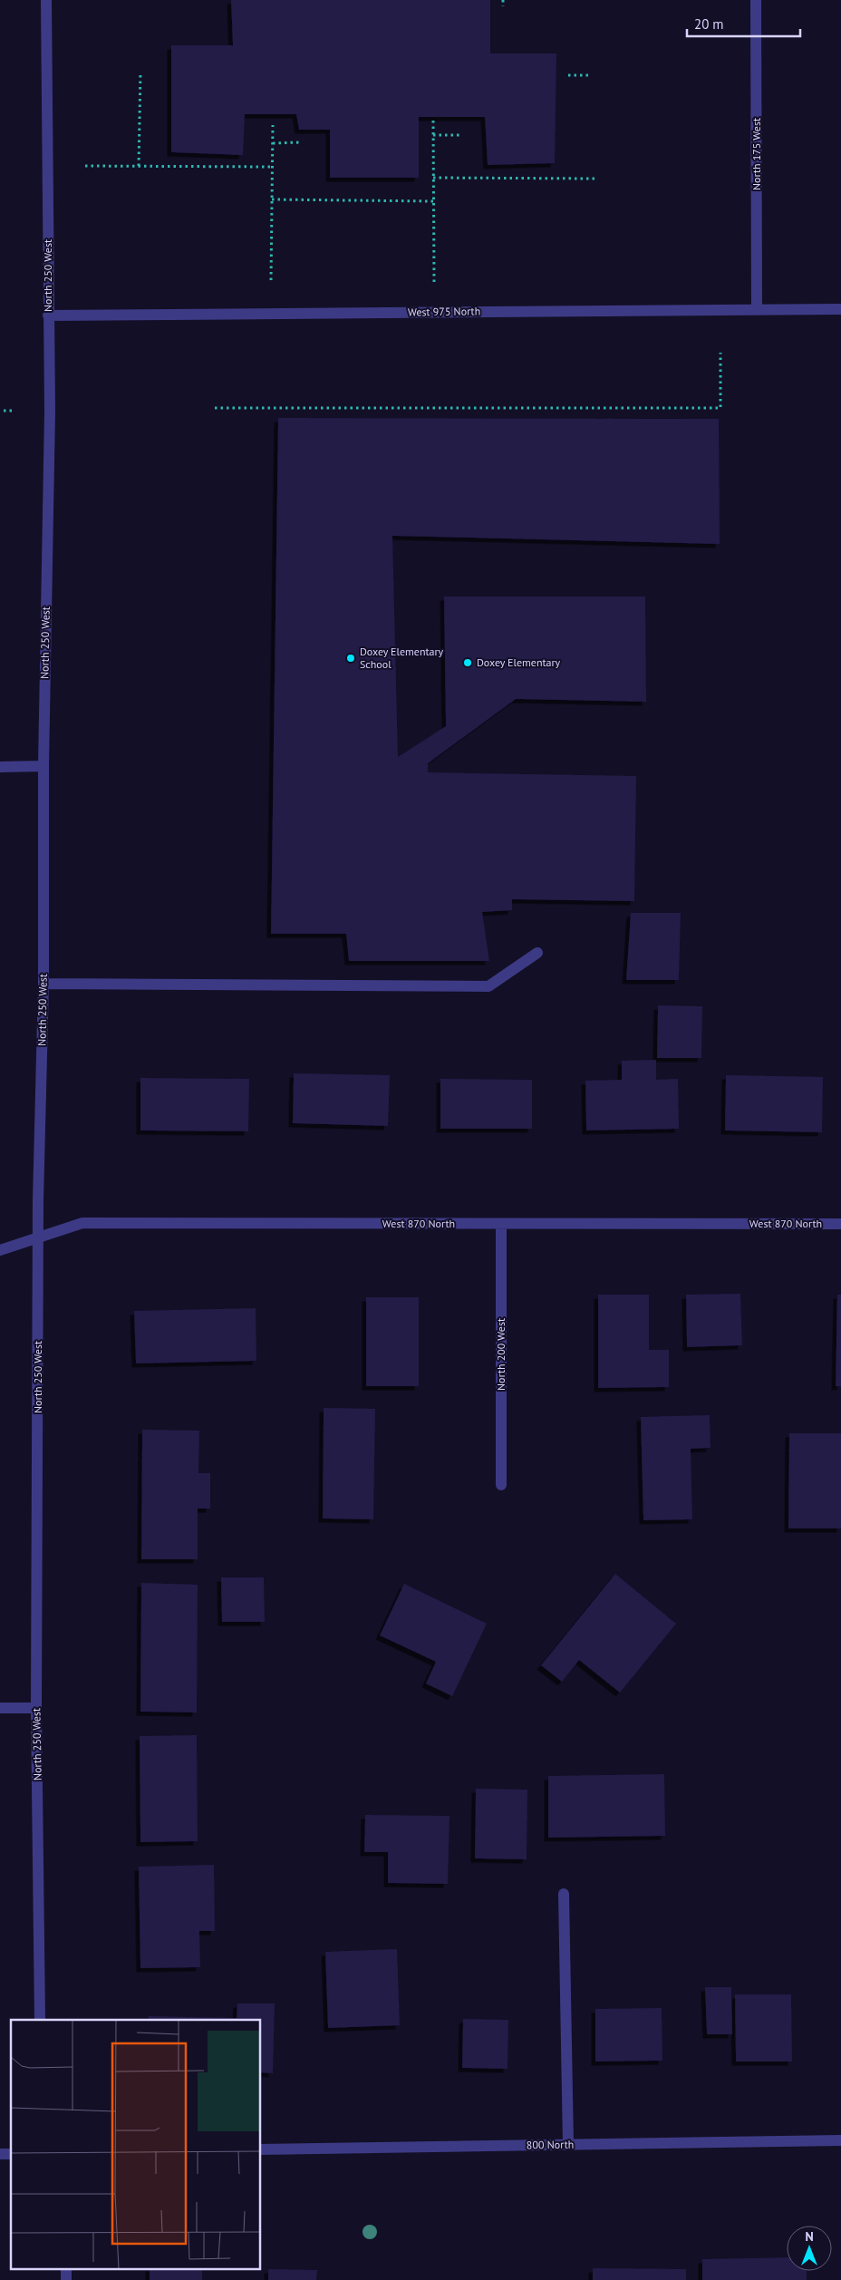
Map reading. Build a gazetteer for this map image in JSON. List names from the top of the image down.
{
  "streets": {
    "street": [
      "North 175 West",
      "North 250 West",
      "West 975 North",
      "West 870 North",
      "North 200 West",
      "800 North"
    ]
  },
  "crossings": [
    ["North 175 West", "West 975 North"],
    ["North 250 West", "West 975 North"],
    ["North 250 West", "West 870 North"],
    ["West 870 North", "North 200 West"]
  ],
  "places": ["Doxey Elementary School", "Doxey Elementary"],
  "scale_bar": "20 m",
  "north": "top"
}
